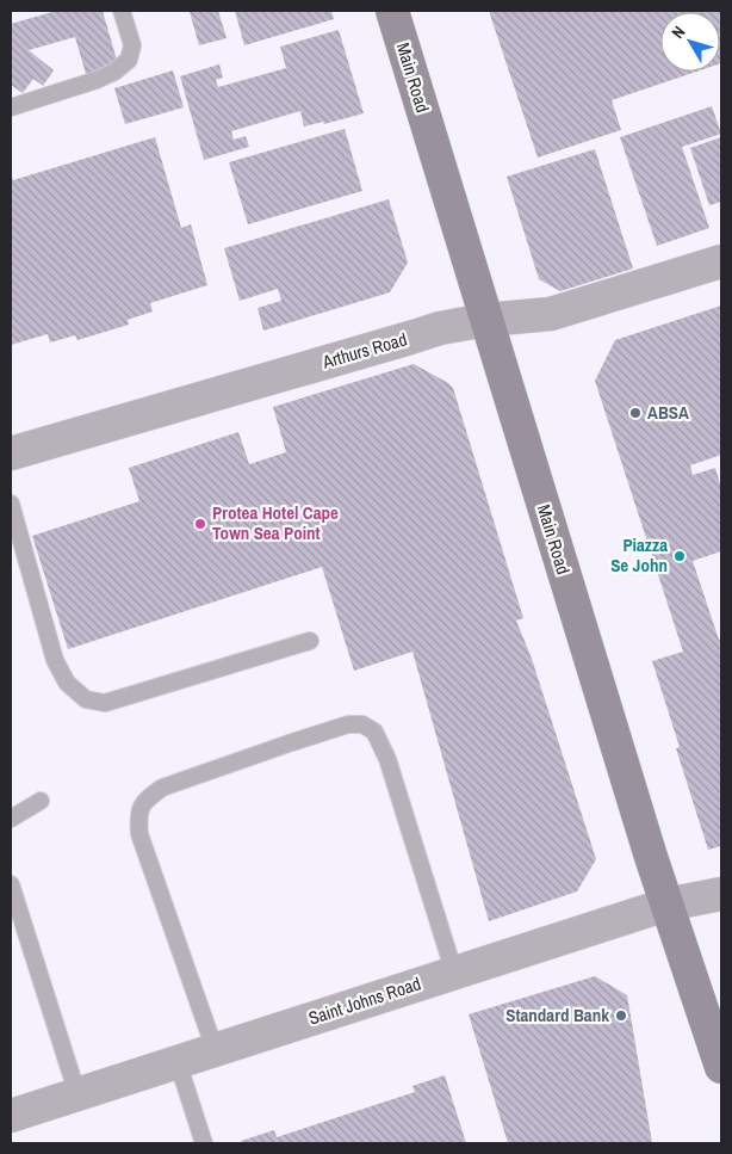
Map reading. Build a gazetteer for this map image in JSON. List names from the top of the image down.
{
  "streets": {
    "main road": ["Main Road"],
    "street": ["Arthurs Road", "Saint Johns Road"]
  },
  "crossings": [
    ["Main Road", "Arthurs Road"],
    ["Main Road", "Saint Johns Road"]
  ],
  "places": [
    "ABSA",
    "Protea Hotel Cape Town Sea Point",
    "Piazza Se John",
    "Standard Bank"
  ],
  "north": "top left"
}
